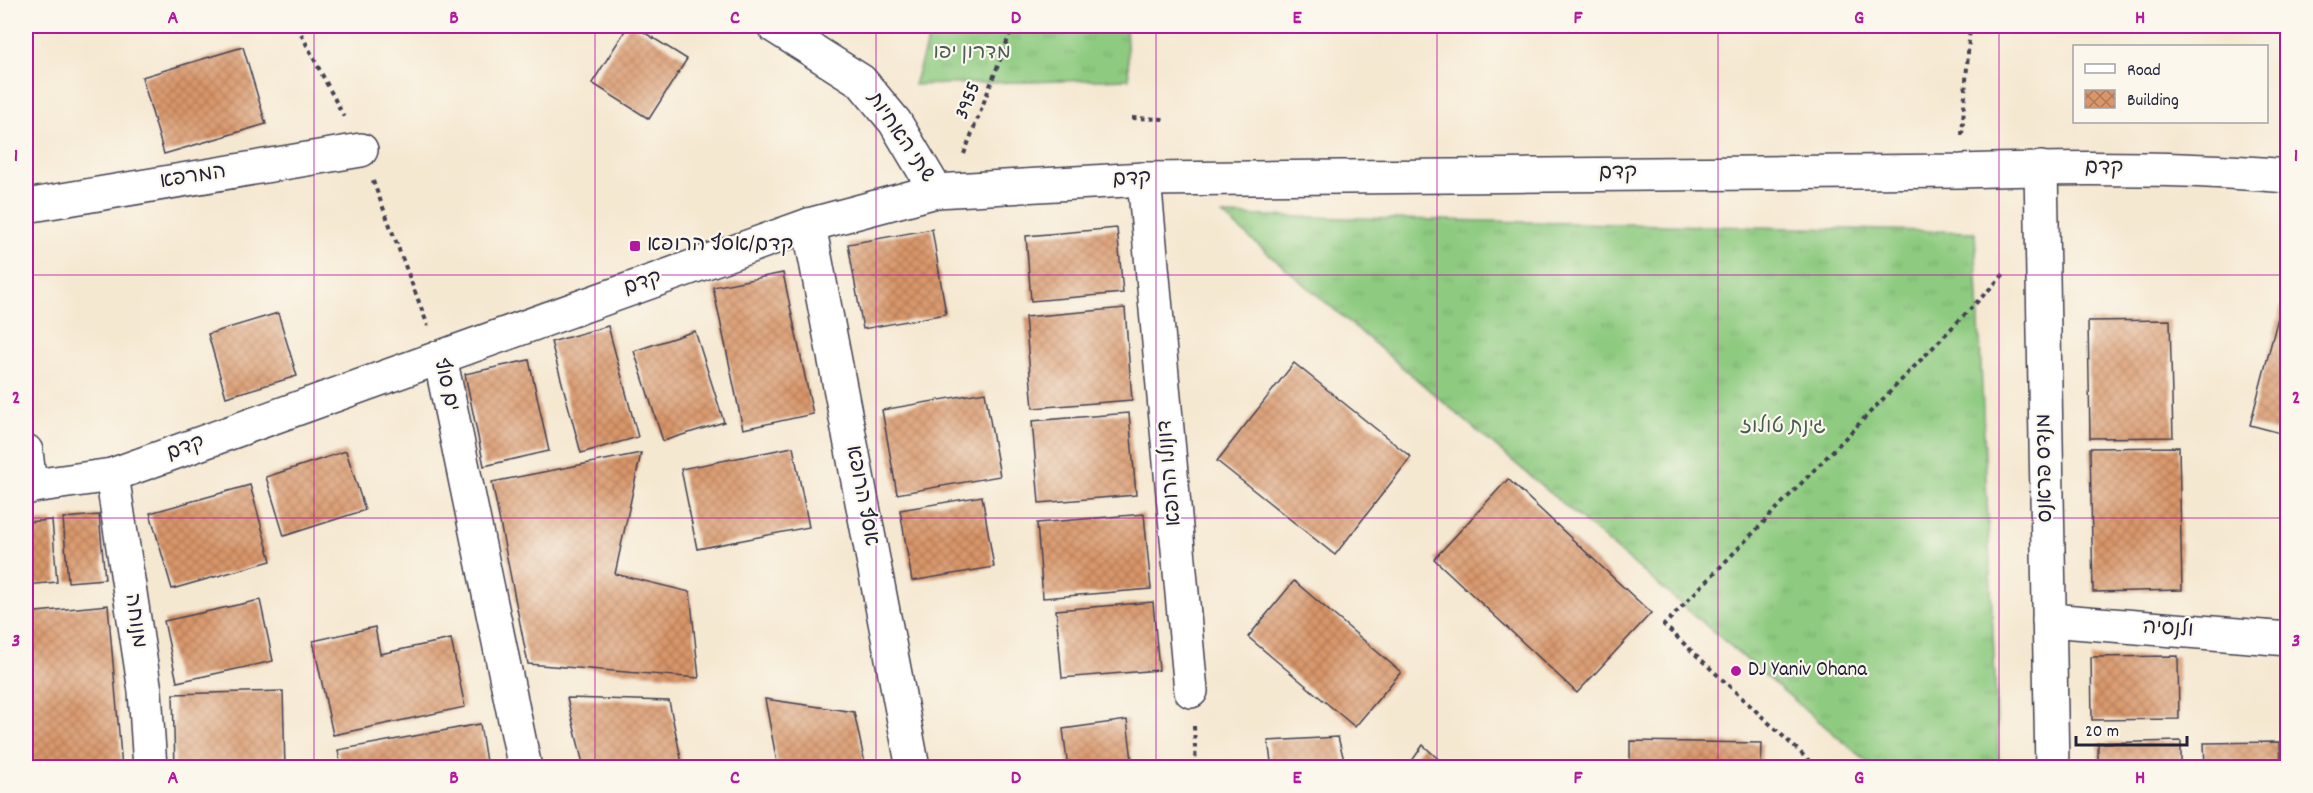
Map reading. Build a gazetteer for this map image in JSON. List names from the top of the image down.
{
  "streets": {
    "street": [
      "שתי האחיות",
      "קדם",
      "המרפא",
      "ים סוף",
      "מנדס פראנס",
      "דונולו הרופא",
      "אסף הרופא",
      "מנוחה",
      "ולנסיה"
    ],
    "path": ["3955"]
  },
  "crossings": [
    ["3955", "שתי האחיות"],
    ["3955", "קדם"],
    ["שתי האחיות", "קדם"],
    ["קדם", "ים סוף"],
    ["קדם", "מנדס פראנס"],
    ["קדם", "דונולו הרופא"],
    ["קדם", "אסף הרופא"],
    ["קדם", "מנוחה"],
    ["המרפא", "ים סוף"],
    ["מנדס פראנס", "ולנסיה"]
  ],
  "parks": ["מדרון יפו", "גינת טולוז"],
  "places": {
    "transit": ["קדם/אסף הרופא"],
    "other": ["DJ Yaniv Ohana"]
  },
  "legend": ["Road", "Building"],
  "scale_bar": "20 m",
  "grid": {
    "columns": [
      "A",
      "B",
      "C",
      "D",
      "E",
      "F",
      "G",
      "H"
    ],
    "rows": ["1", "2", "3"]
  }
}
